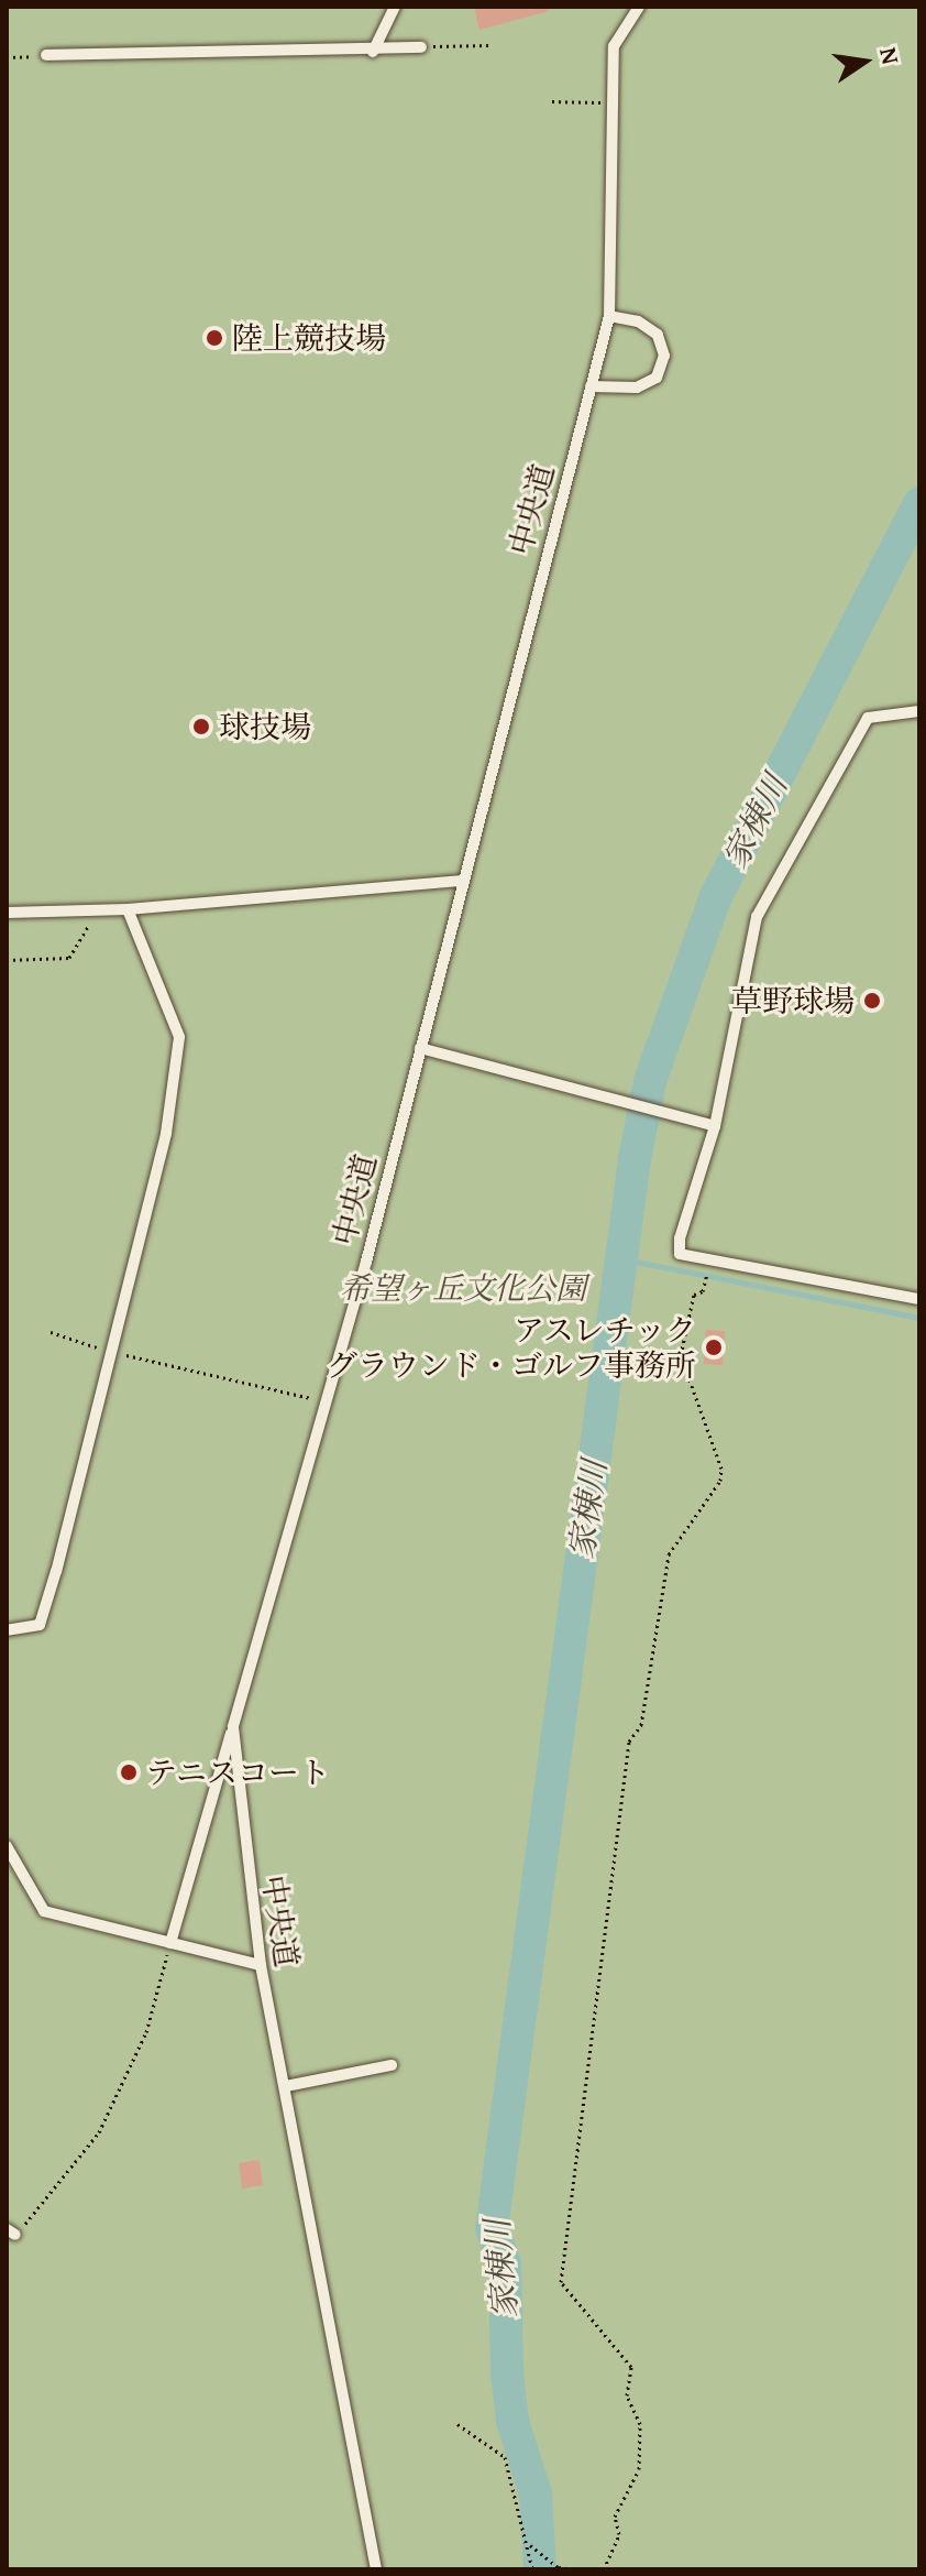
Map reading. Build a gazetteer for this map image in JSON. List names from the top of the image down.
{
  "streets": {
    "lane": ["中央道"]
  },
  "water": ["家棟川"],
  "parks": ["希望ヶ丘文化公園"],
  "places": [
    "陸上競技場",
    "球技場",
    "草野球場",
    "アスレチック グラウンド・ゴルフ事務所",
    "テニスコート"
  ],
  "north": "right"
}
